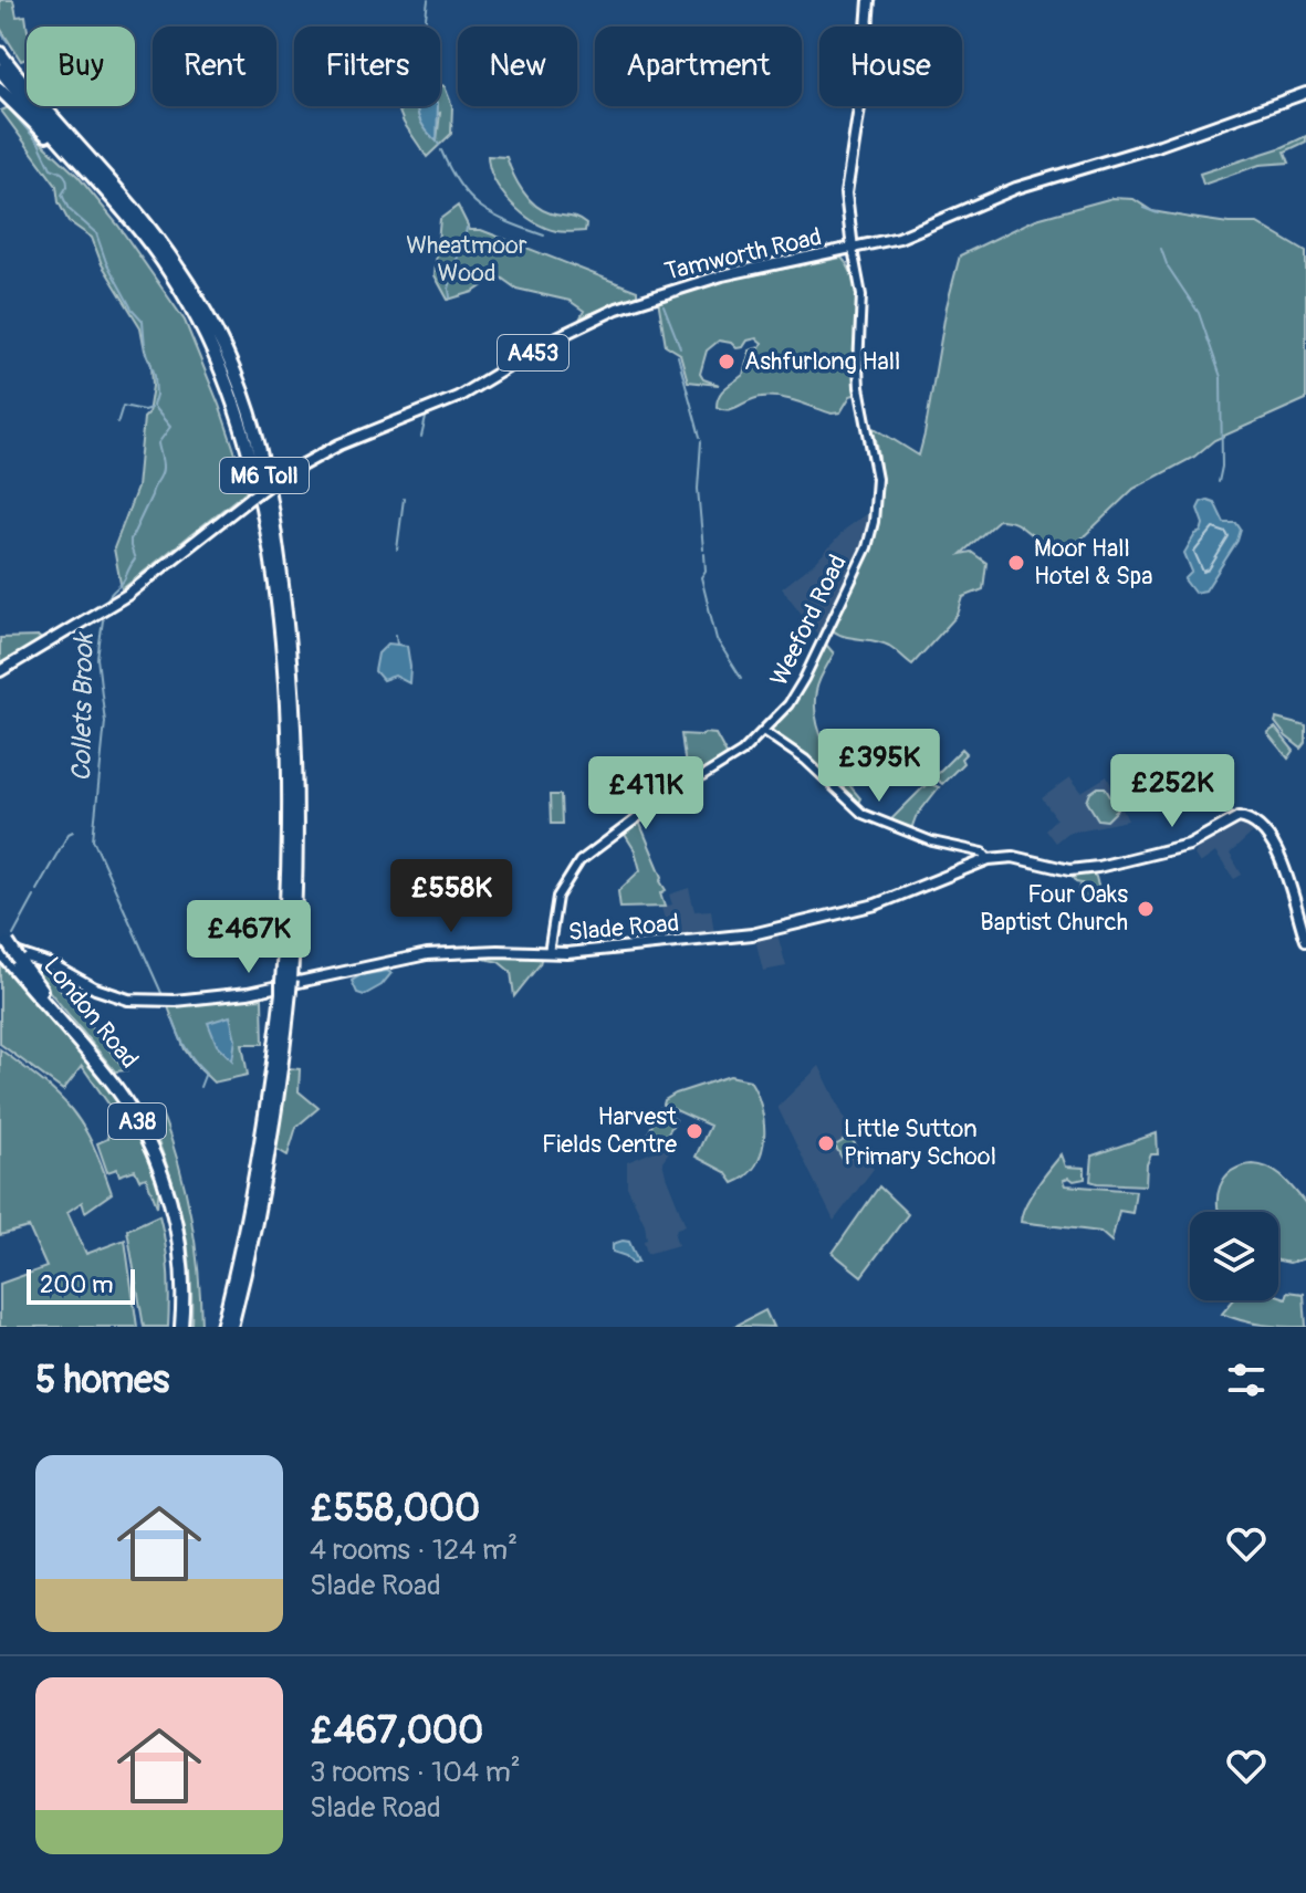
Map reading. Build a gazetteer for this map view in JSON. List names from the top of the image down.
{
  "streets": {
    "highway": ["M6 Toll", "London Road", "A38"],
    "main road": ["Tamworth Road", "A453", "Slade Road"],
    "street": ["Weeford Road"]
  },
  "crossings": [
    ["Tamworth Road", "Weeford Road"],
    ["Weeford Road", "Slade Road"],
    ["Slade Road", "London Road"]
  ],
  "water": ["Collets Brook"],
  "parks": ["Wheatmoor Wood"],
  "places": [
    "Ashfurlong Hall",
    "Moor Hall Hotel & Spa",
    "Four Oaks Baptist Church",
    "Harvest Fields Centre",
    "Little Sutton Primary School"
  ],
  "scale_bar": "200 m",
  "page": {
    "chip": [
      "Buy",
      "Rent",
      "Filters",
      "New",
      "Apartment",
      "House"
    ],
    "price": [
      "£395K",
      "£252K",
      "£411K",
      "£558K",
      "£467K"
    ],
    "scale": "200 m",
    "heading": "5 homes",
    "list": [
      {
        "name": "£558,000",
        "note": "4 rooms · 124 m² · Slade Road"
      },
      {
        "name": "£467,000",
        "note": "3 rooms · 104 m² · Slade Road"
      }
    ]
  }
}
